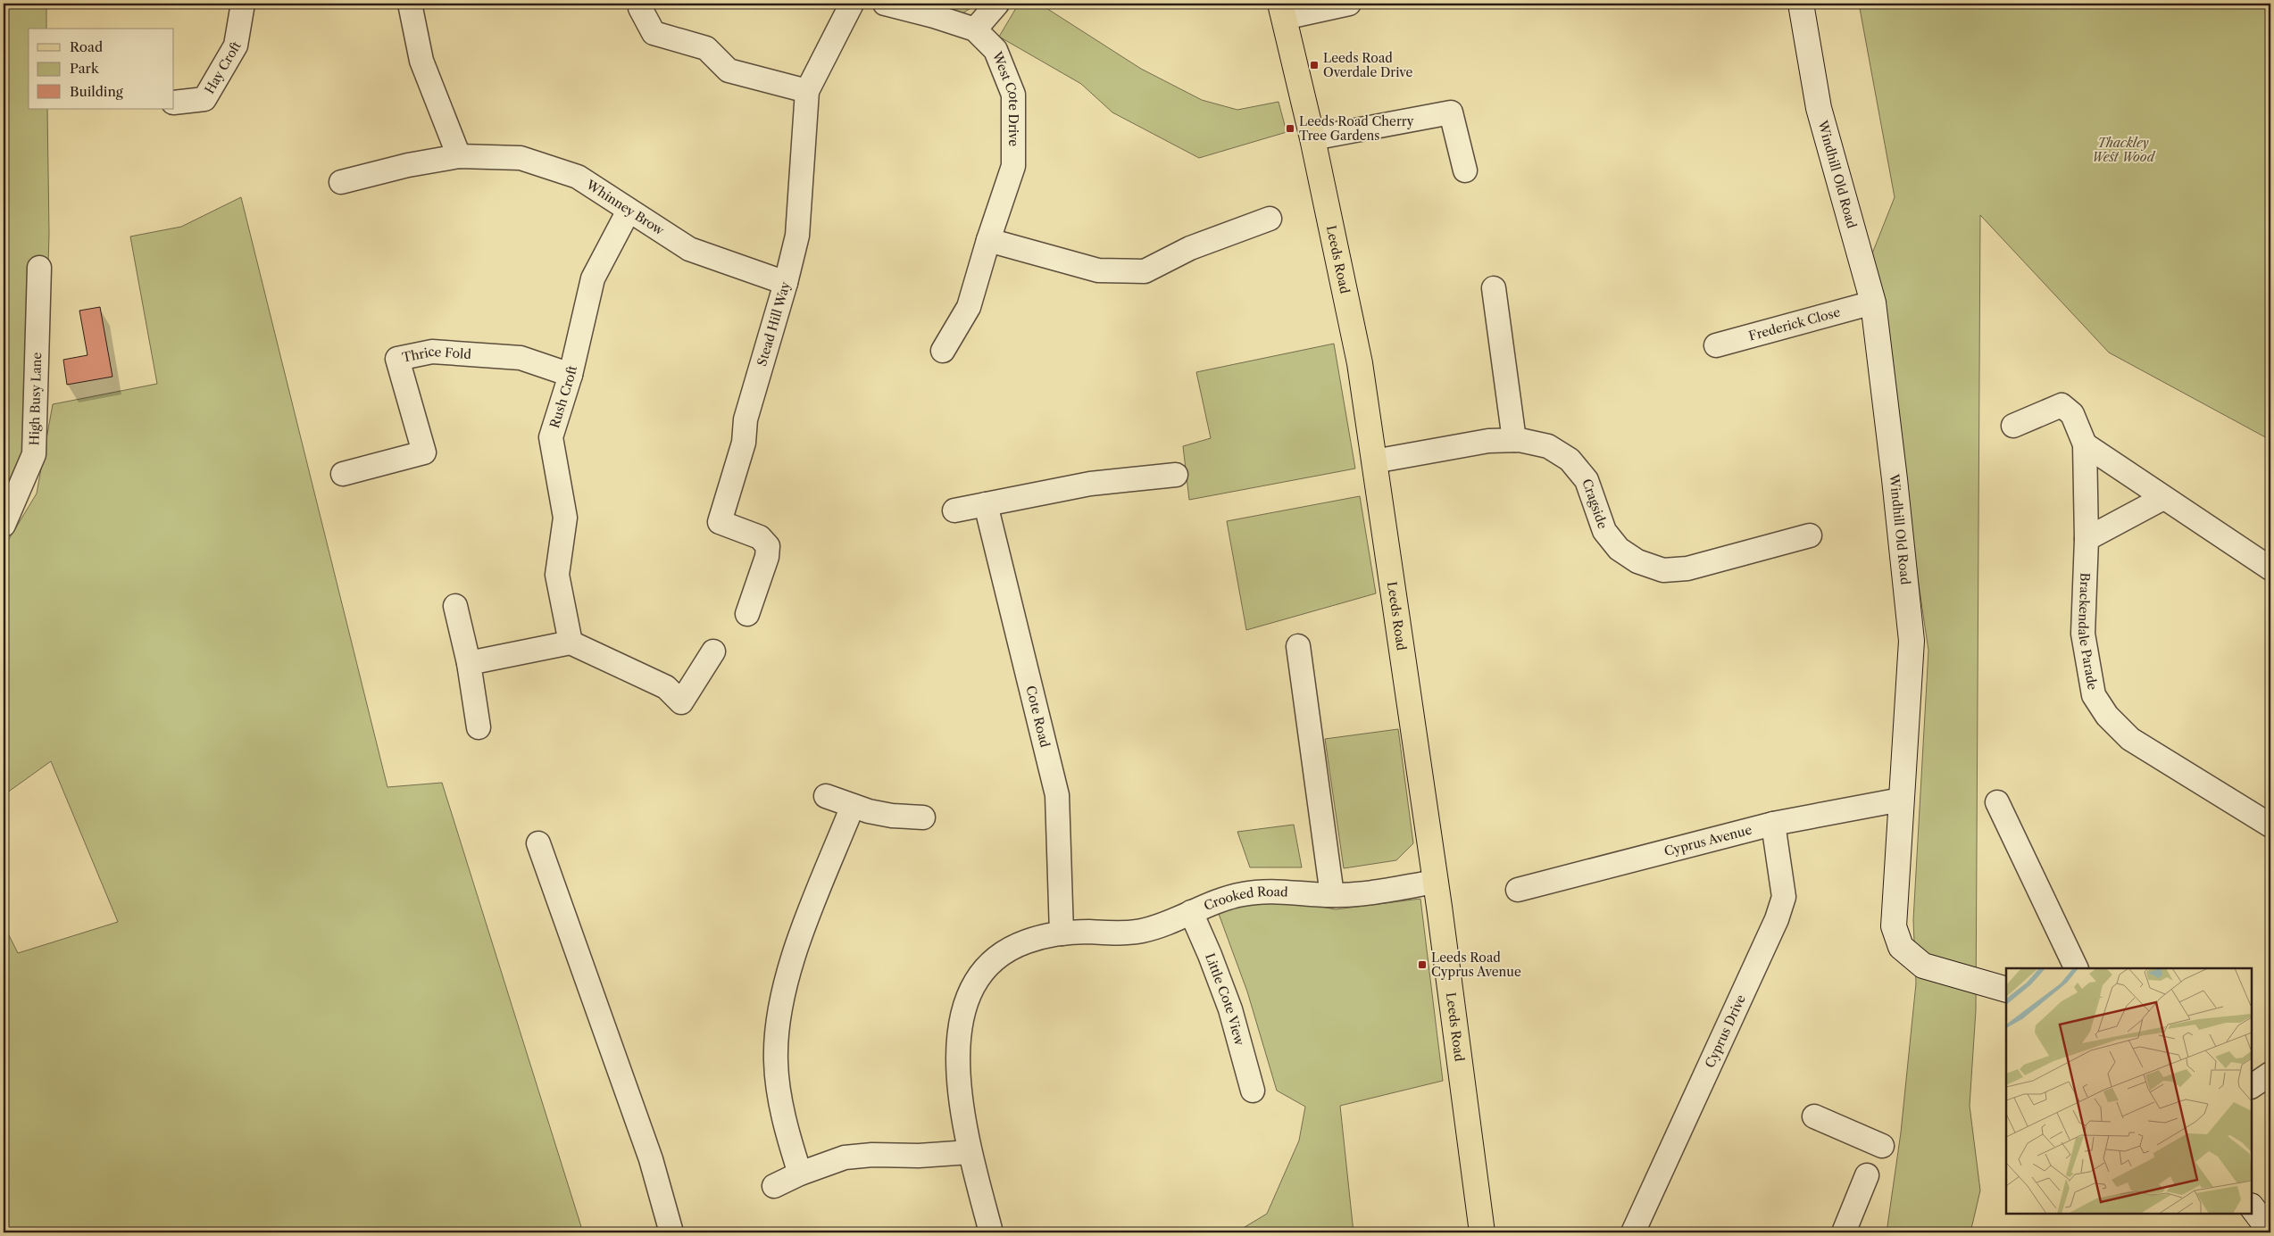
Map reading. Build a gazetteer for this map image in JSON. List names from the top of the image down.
{
  "streets": {
    "main road": ["Leeds Road"],
    "street": [
      "Hay Croft",
      "West Cote Drive",
      "Windhill Old Road",
      "Whinney Brow",
      "Stead Hill Way",
      "Frederick Close",
      "Thrice Fold",
      "Rush Croft",
      "High Busy Lane",
      "Cragside",
      "Brackendale Parade",
      "Cote Road",
      "Cyprus Avenue",
      "Crooked Road",
      "Little Cote View",
      "Cyprus Drive"
    ]
  },
  "crossings": [
    ["Windhill Old Road", "Frederick Close"],
    ["Windhill Old Road", "Cyprus Avenue"],
    ["Whinney Brow", "Stead Hill Way"],
    ["Whinney Brow", "Rush Croft"],
    ["Leeds Road", "Cragside"],
    ["Leeds Road", "Crooked Road"],
    ["Thrice Fold", "Rush Croft"],
    ["Cote Road", "Crooked Road"],
    ["Cyprus Avenue", "Cyprus Drive"],
    ["Crooked Road", "Little Cote View"]
  ],
  "parks": ["Thackley West Wood"],
  "places": {
    "transit": ["Leeds Road Overdale Drive", "Leeds Road Cherry Tree Gardens", "Leeds Road Cyprus Avenue"]
  },
  "legend": ["Road", "Park", "Building"]
}
